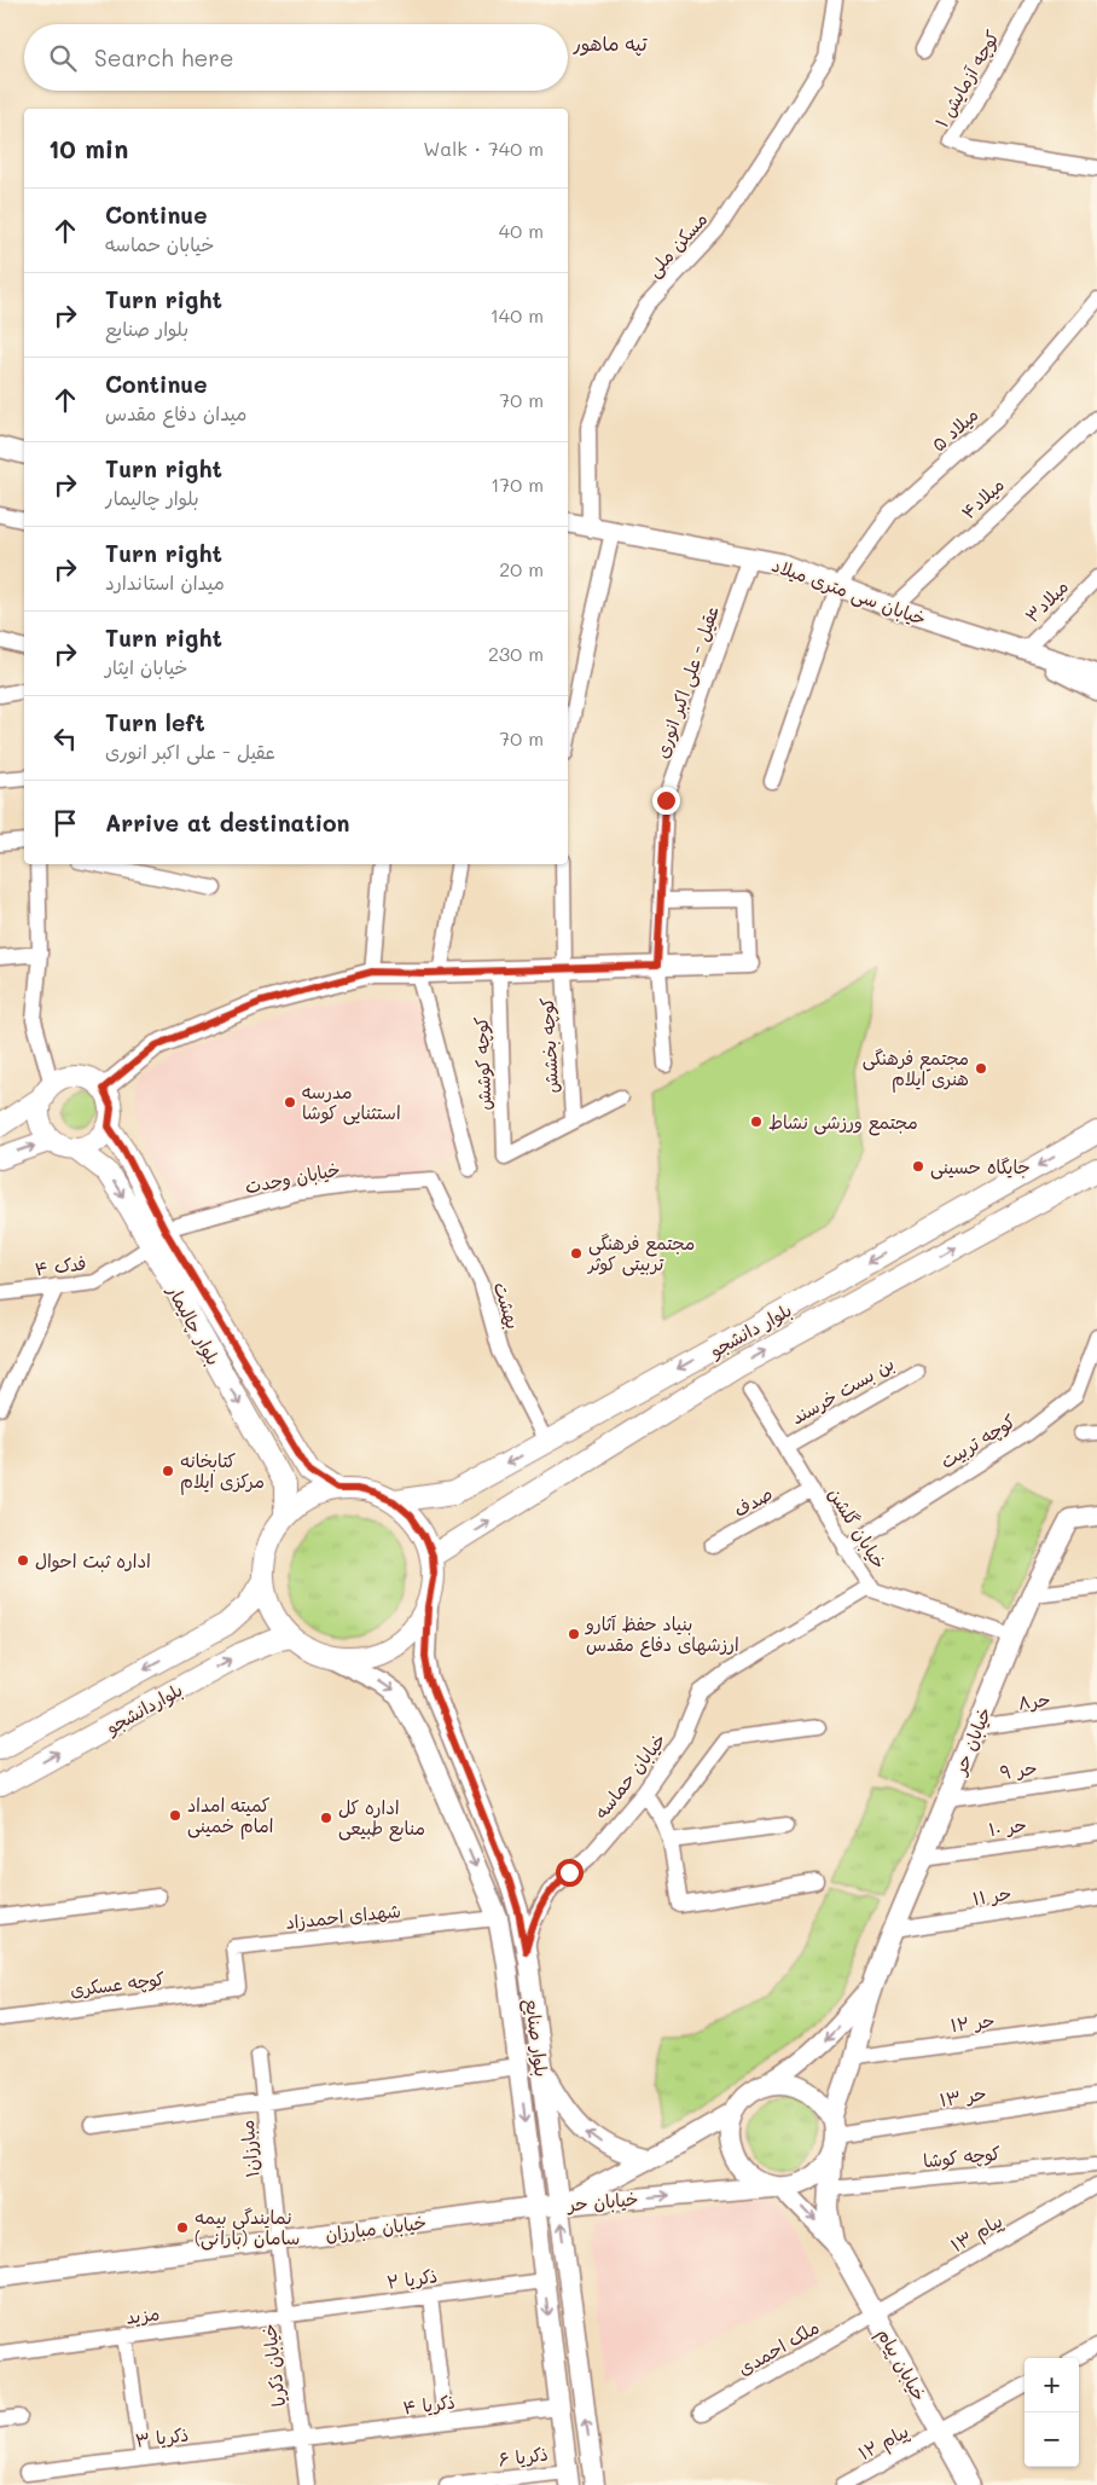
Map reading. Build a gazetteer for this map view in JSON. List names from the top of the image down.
{
  "streets": {
    "main road": ["بلوار چالیمار", "بلوار دانشجو", "بلواردانشجو"],
    "street": [
      "۱ کوچه آزمایش",
      "مسکن ملی",
      "میلاد ۵",
      "میلاد۴",
      "خیابان سی متری میلاد",
      "میلاد۳",
      "عقیل - علی اکبر انوری",
      "کوچه بخشش",
      "کوچه کوشش",
      "خیابان وحدت",
      "فدک ۴",
      "بهشت",
      "بن بست خرسند",
      "کوچه تربیت",
      "صدف",
      "خیابان گلشن",
      "حر۸",
      "خیابان حر",
      "حر ۹",
      "خیابان حماسه",
      "حر ۱۰",
      "حر ۱۱",
      "شهدای احمدزاد",
      "کوچه عسکری",
      "حر ۱۲",
      "بلوار صنایع",
      "۱۳ حر",
      "مبارزان۱",
      "کوچه کوشا",
      "خیابان مبارزان",
      "پیام ۱۳",
      "ذکریا ۲",
      "مزید",
      "ملک احمدی",
      "خیابان پیام",
      "خیابان ذکریا",
      "ذکریا ۴",
      "ذکریا ۳",
      "پیام ۱۲",
      "ذکریا ۶"
    ]
  },
  "crossings": [
    ["مسکن ملی", "خیابان سی متری میلاد"],
    ["میلاد ۵", "خیابان سی متری میلاد"],
    ["میلاد۴", "خیابان سی متری میلاد"],
    ["خیابان سی متری میلاد", "میلاد۳"],
    ["خیابان سی متری میلاد", "عقیل - علی اکبر انوری"],
    ["کوچه بخشش", "کوچه کوشش"],
    ["خیابان وحدت", "بهشت"],
    ["خیابان وحدت", "بلوار چالیمار"],
    ["فدک ۴", "بلوار چالیمار"],
    ["بهشت", "بلوار دانشجو"],
    ["بلوار چالیمار", "بلوار دانشجو"],
    ["بلوار چالیمار", "بلواردانشجو"],
    ["بلوار چالیمار", "بلوار صنایع"],
    ["بلوار دانشجو", "بلواردانشجو"],
    ["بلوار دانشجو", "بلوار صنایع"],
    ["بن بست خرسند", "خیابان گلشن"],
    ["کوچه تربیت", "خیابان گلشن"],
    ["صدف", "خیابان گلشن"],
    ["خیابان گلشن", "خیابان حر"],
    ["خیابان گلشن", "خیابان حماسه"],
    ["حر۸", "خیابان حر"],
    ["بلواردانشجو", "بلوار صنایع"],
    ["خیابان حر", "حر ۹"],
    ["خیابان حر", "حر ۱۰"],
    ["خیابان حر", "حر ۱۱"],
    ["خیابان حر", "حر ۱۲"],
    ["خیابان حر", "بلوار صنایع"],
    ["خیابان حر", "۱۳ حر"],
    ["خیابان حر", "خیابان مبارزان"],
    ["خیابان حر", "خیابان پیام"],
    ["خیابان حماسه", "بلوار صنایع"],
    ["شهدای احمدزاد", "کوچه عسکری"],
    ["شهدای احمدزاد", "بلوار صنایع"],
    ["بلوار صنایع", "خیابان مبارزان"],
    ["بلوار صنایع", "ذکریا ۲"],
    ["بلوار صنایع", "ذکریا ۴"],
    ["بلوار صنایع", "ذکریا ۶"],
    ["۱۳ حر", "خیابان پیام"],
    ["مبارزان۱", "خیابان مبارزان"],
    ["مبارزان۱", "خیابان ذکریا"],
    ["کوچه کوشا", "خیابان پیام"],
    ["خیابان مبارزان", "خیابان ذکریا"],
    ["پیام ۱۳", "ملک احمدی"],
    ["پیام ۱۳", "خیابان پیام"],
    ["ذکریا ۲", "مزید"],
    ["ذکریا ۲", "خیابان ذکریا"],
    ["مزید", "خیابان ذکریا"],
    ["ملک احمدی", "خیابان پیام"],
    ["خیابان پیام", "پیام ۱۲"],
    ["خیابان ذکریا", "ذکریا ۴"],
    ["خیابان ذکریا", "ذکریا ۳"],
    ["ذکریا ۴", "ذکریا ۳"]
  ],
  "districts": ["تپه ماهور"],
  "places": [
    "مجتمع فرهنگی هنری ایلام",
    "مدرسه استثنایی کوشا",
    "مجتمع ورزشی نشاط",
    "جایگاه حسینی",
    "مجتمع فرهنگی تربیتی کوثر",
    "کتابخانه مرکزی ایلام",
    "اداره ثبت احوال",
    "بنیاد حفظ آثارو ارزشهای دفاع مقدس",
    "کمیته امداد امام خمینی",
    "اداره کل منابع طبیعی",
    "نمایندگی بیمه سامان (بارانی)"
  ],
  "page": {
    "search": "Search here",
    "heading": ["10 min", "Walk · 740 m"],
    "list": [
      ["Continue", "خیابان حماسه", "40 m"],
      ["Turn right", "بلوار صنایع", "140 m"],
      ["Continue", "میدان دفاع مقدس", "70 m"],
      ["Turn right", "بلوار چالیمار", "170 m"],
      ["Turn right", "میدان استاندارد", "20 m"],
      ["Turn right", "خیابان ایثار", "230 m"],
      ["Turn left", "عقیل - علی اکبر انوری", "70 m"],
      "Arrive at destination"
    ],
    "map_buttons": ["+", "−"]
  }
}
